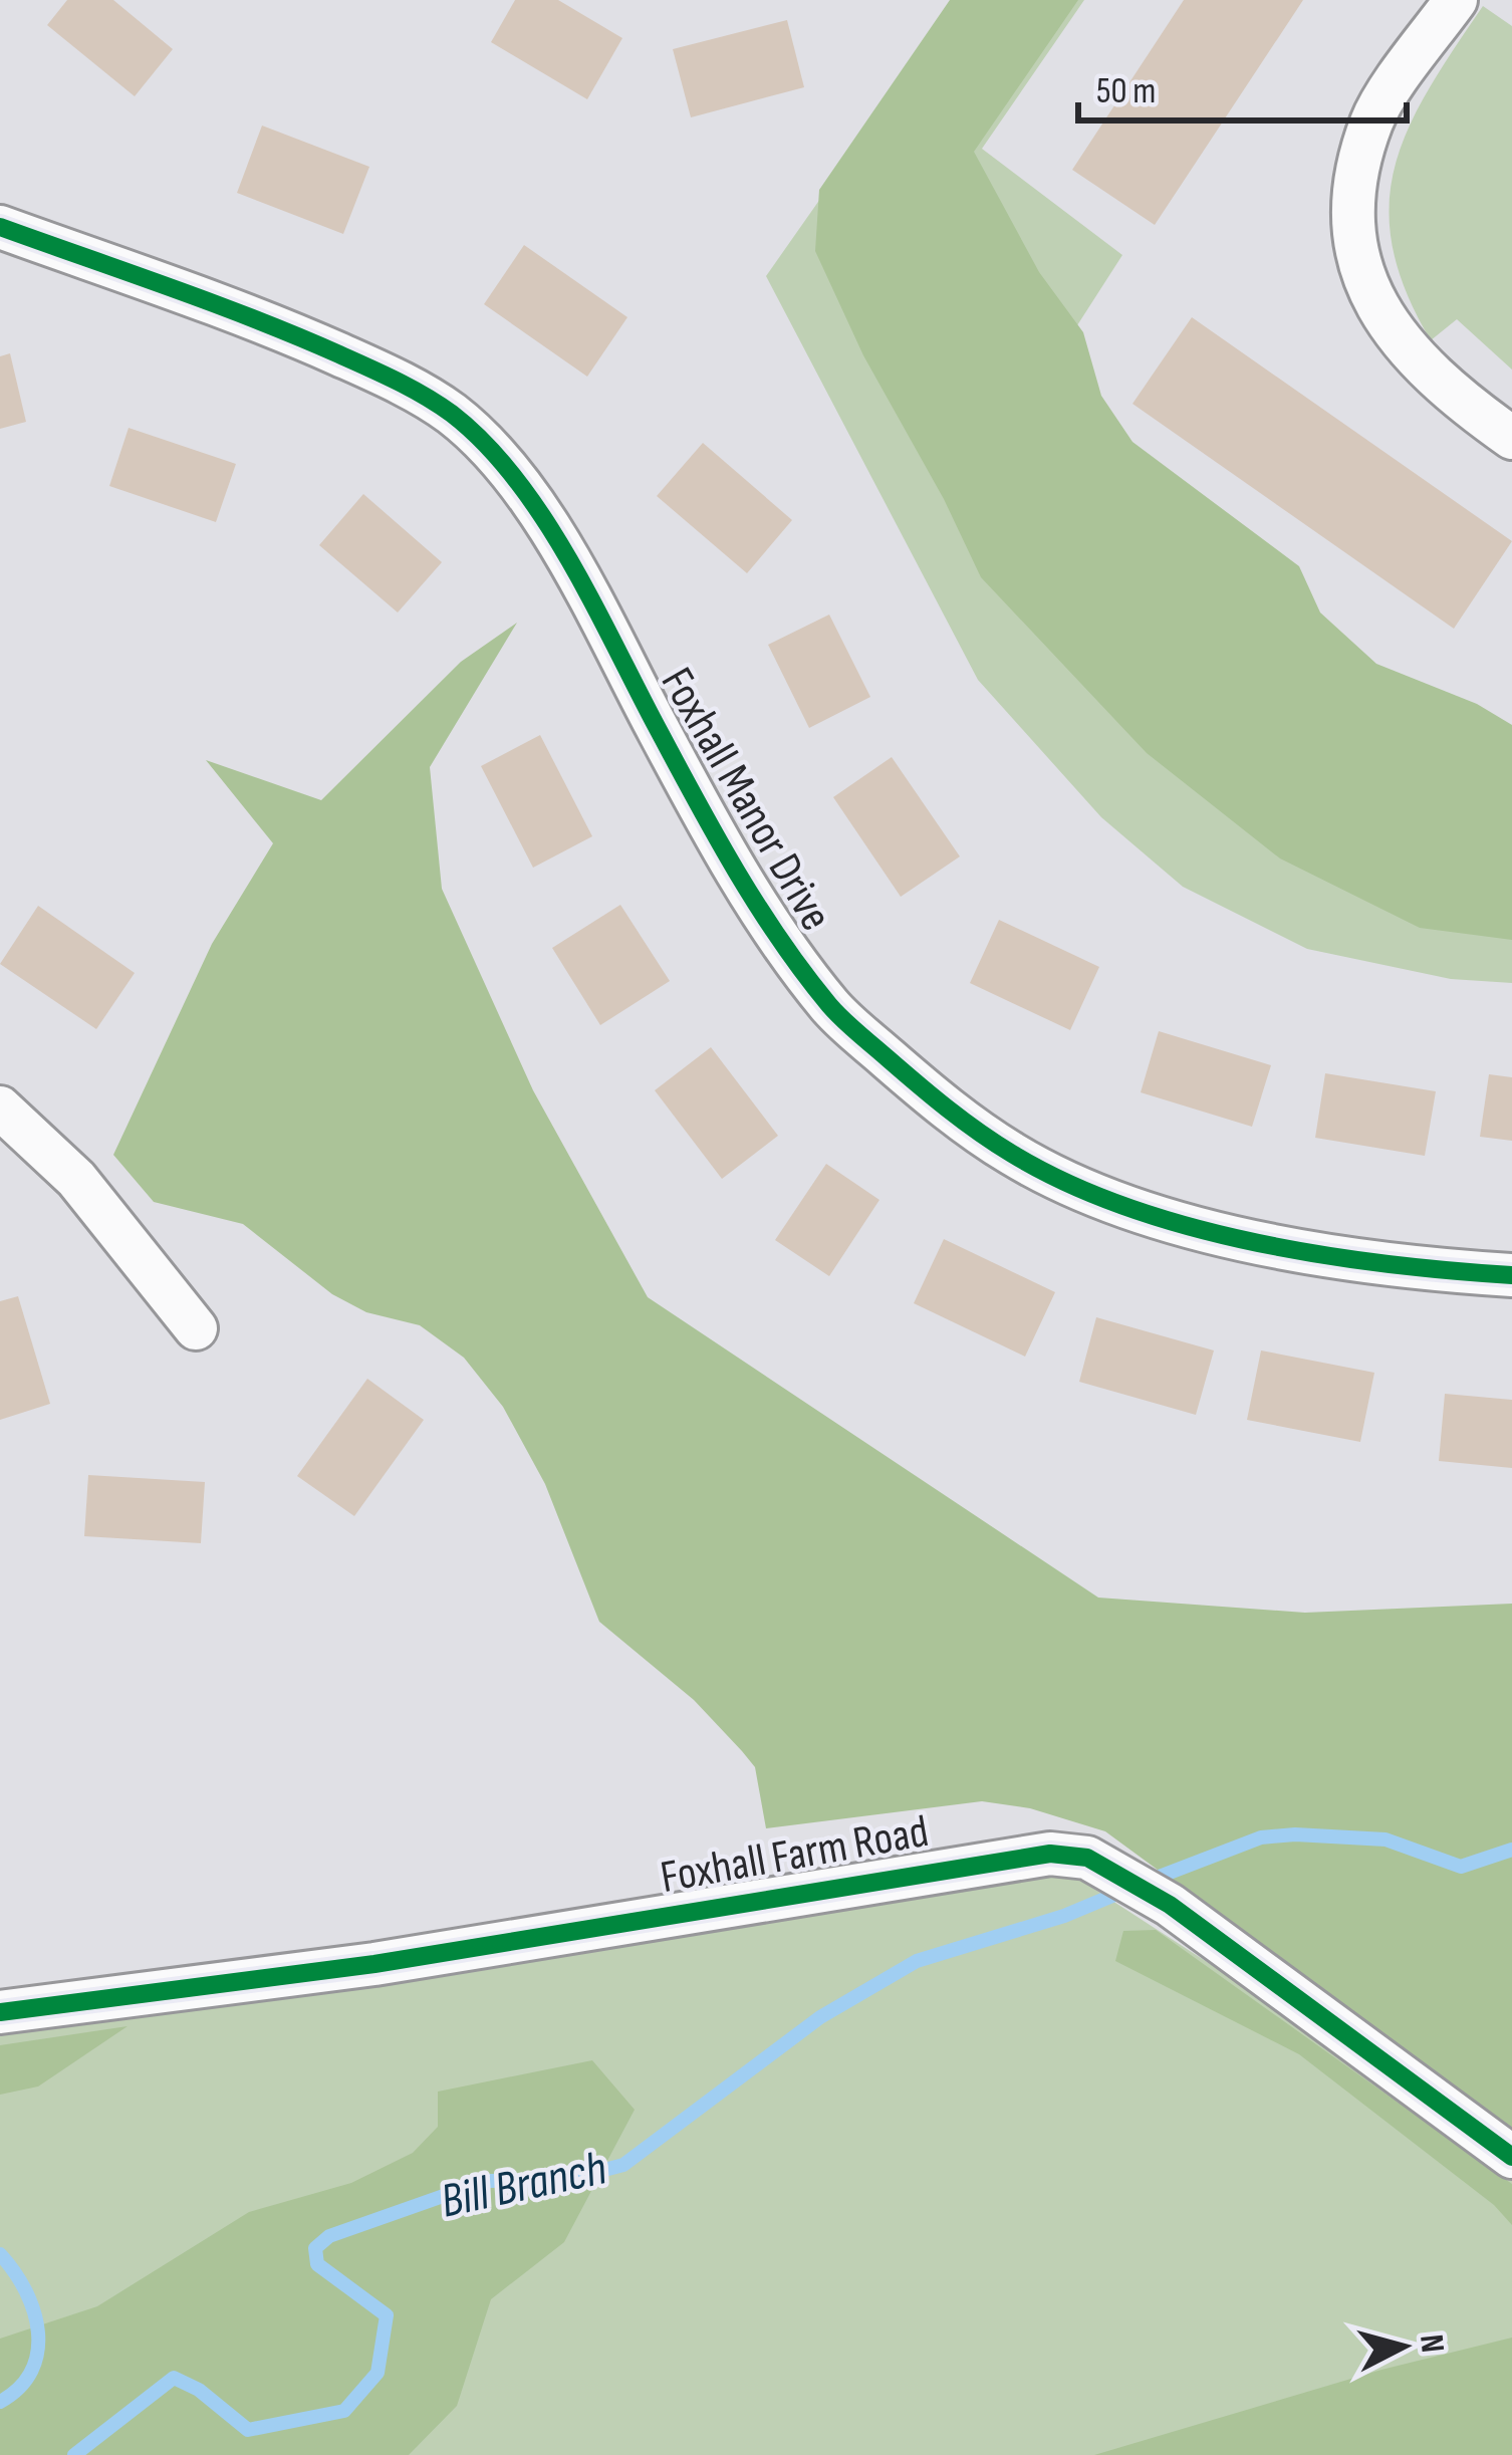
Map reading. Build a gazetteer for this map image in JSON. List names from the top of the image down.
{
  "streets": {
    "street": ["Foxhall Manor Drive", "Foxhall Farm Road"]
  },
  "water": ["Bill Branch"],
  "scale_bar": "50 m",
  "north": "right"
}
